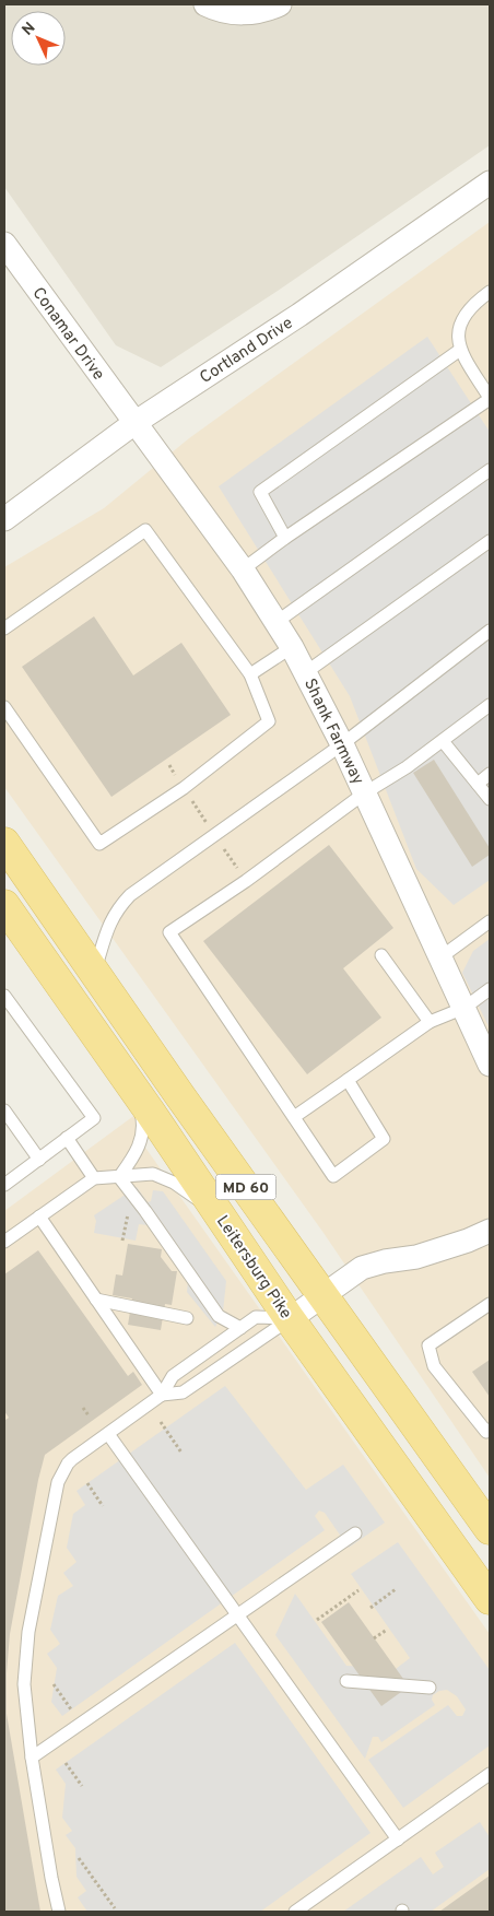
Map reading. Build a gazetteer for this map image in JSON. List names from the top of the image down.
{
  "streets": {
    "main road": ["MD 60", "Leitersburg Pike"],
    "street": ["Conamar Drive", "Cortland Drive", "Shank Farmway"]
  },
  "crossings": [
    ["Conamar Drive", "Cortland Drive"],
    ["Conamar Drive", "Shank Farmway"],
    ["Cortland Drive", "Shank Farmway"]
  ],
  "north": "top left"
}
